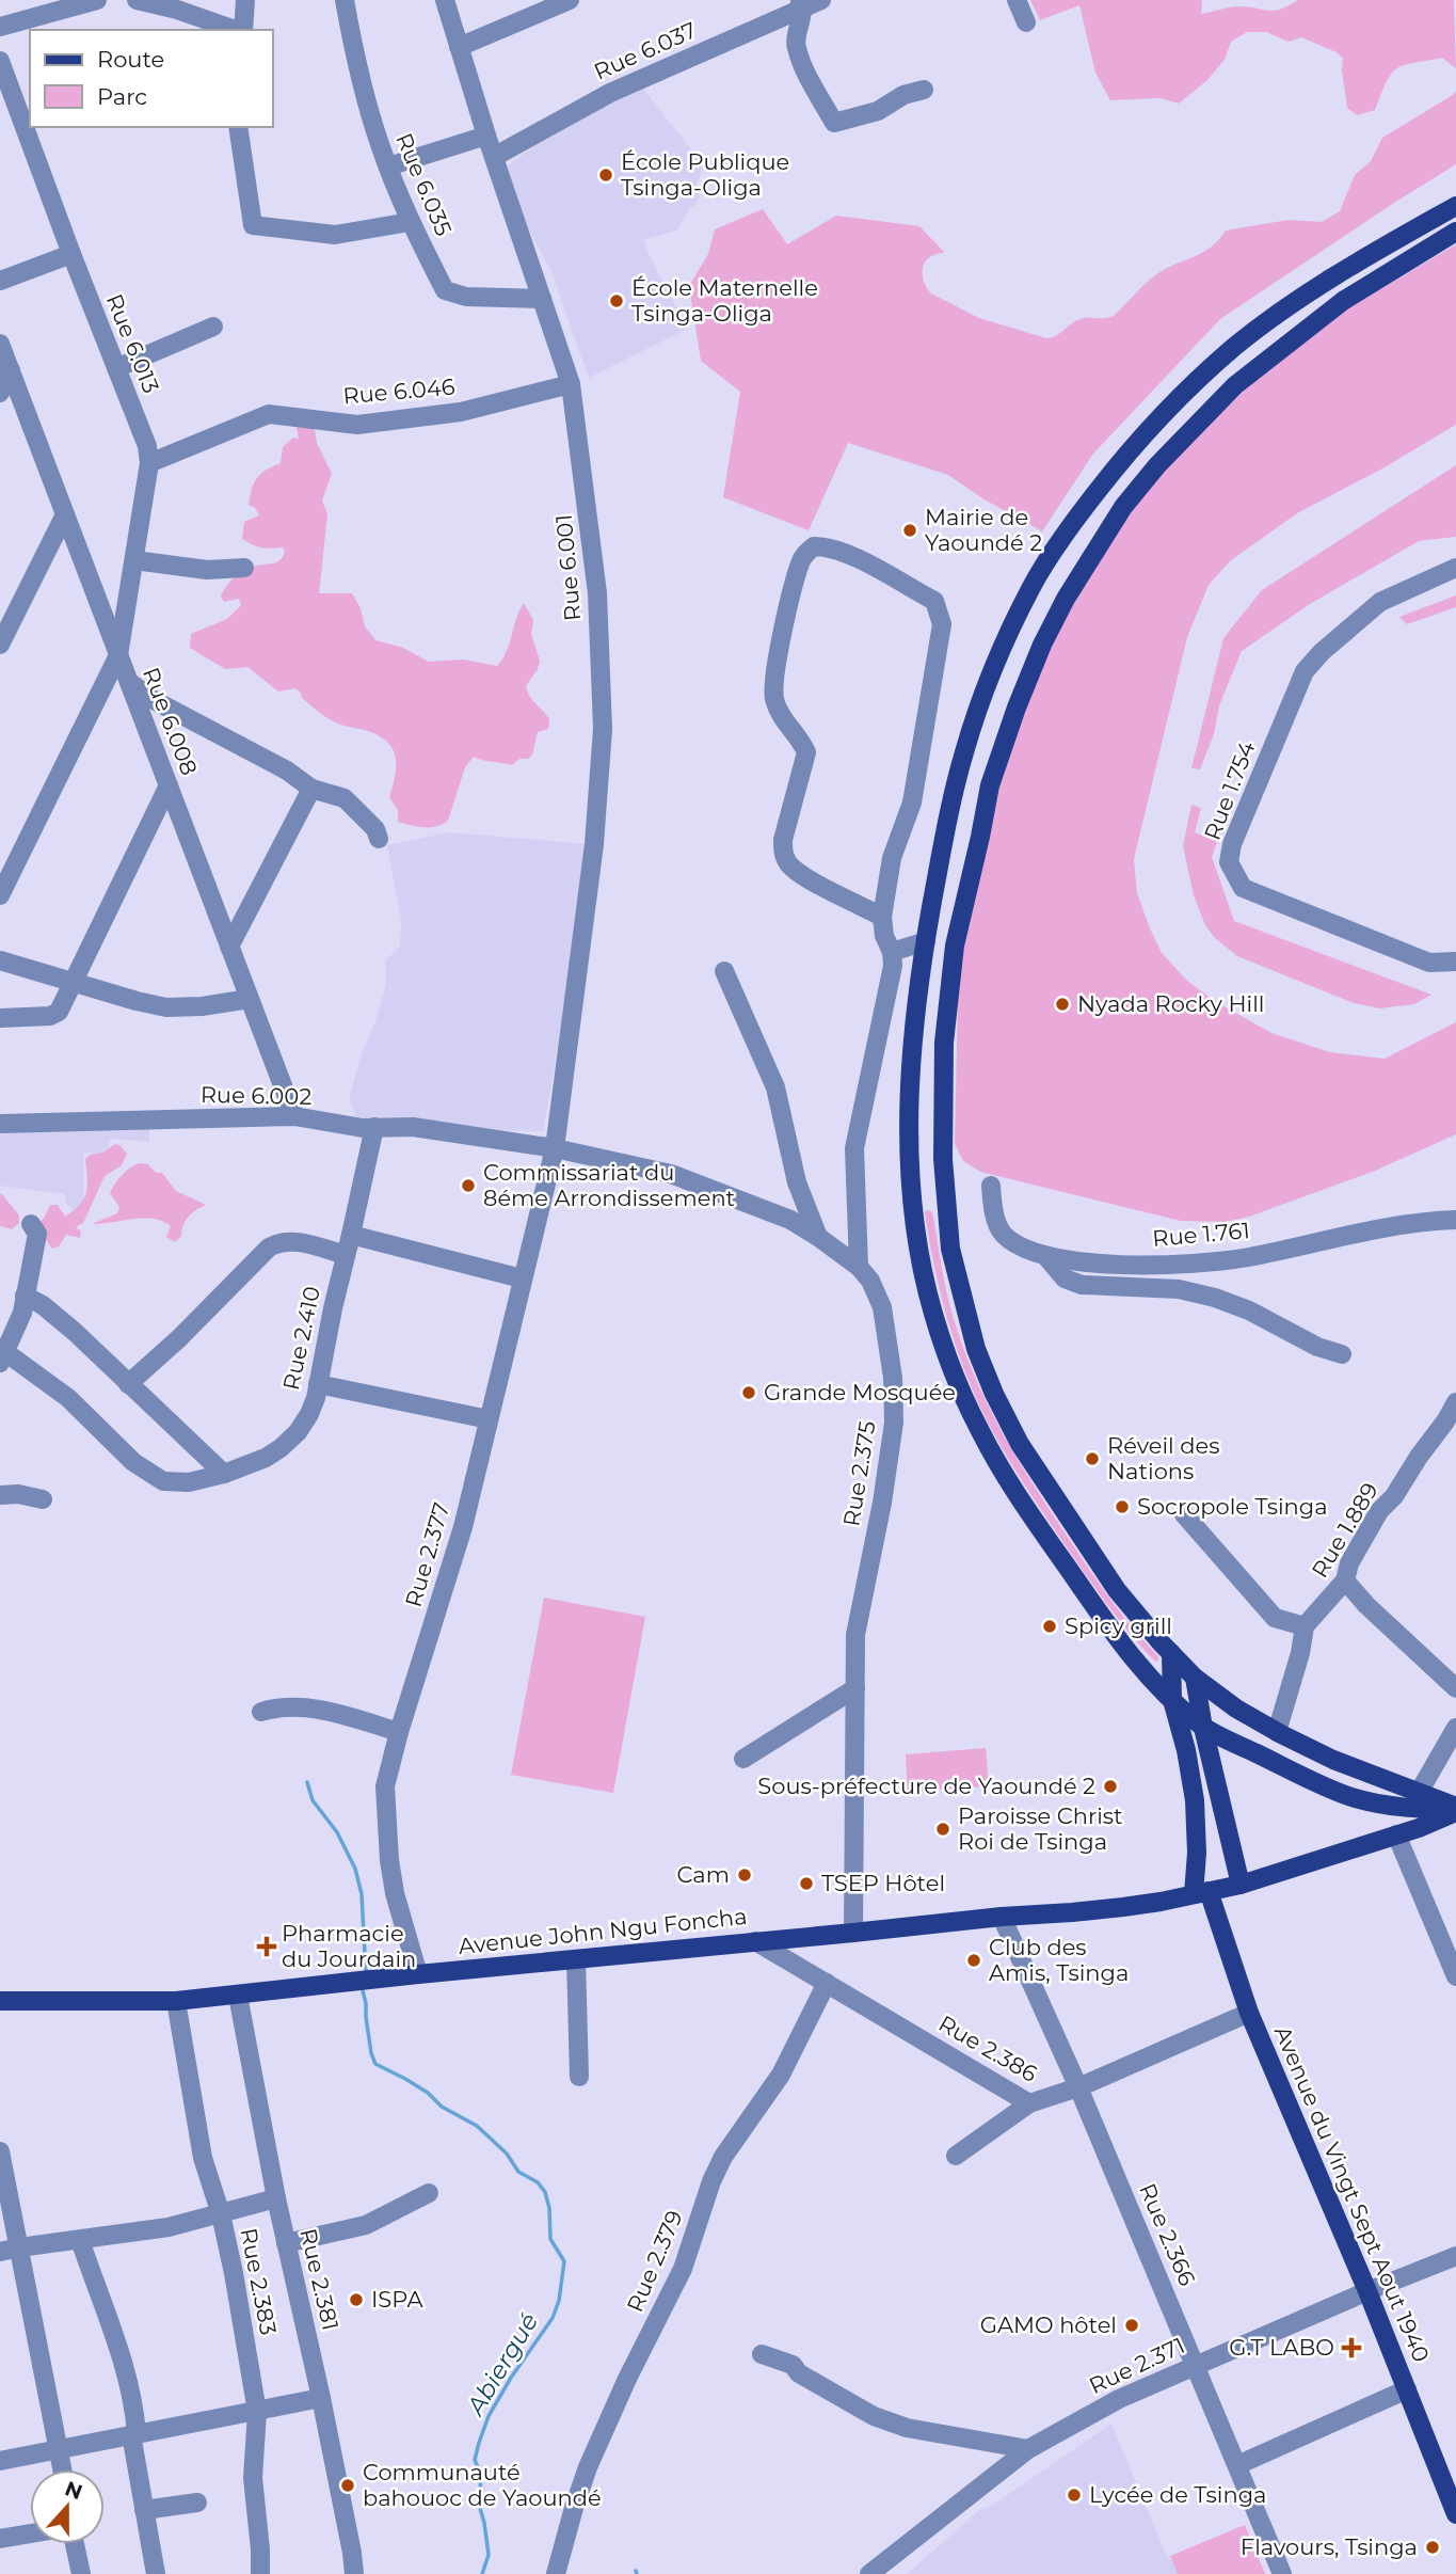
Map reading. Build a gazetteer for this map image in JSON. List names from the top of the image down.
{
  "streets": {
    "main road": ["Avenue John Ngu Foncha", "Avenue du Vingt Sept Aout 1940"],
    "street": [
      "Rue 6.037",
      "Rue 6.035",
      "Rue 6.013",
      "Rue 6.046",
      "Rue 6.001",
      "Rue 6.008",
      "Rue 1.754",
      "Rue 6.002",
      "Rue 1.761",
      "Rue 2.410",
      "Rue 2.375",
      "Rue 1.889",
      "Rue 2.377",
      "Rue 2.386",
      "Rue 2.366",
      "Rue 2.379",
      "Rue 2.381",
      "Rue 2.383",
      "Rue 2.371"
    ]
  },
  "crossings": [
    ["Rue 6.037", "Rue 6.001"],
    ["Rue 6.035", "Rue 6.001"],
    ["Rue 6.013", "Rue 6.046"],
    ["Rue 6.013", "Rue 6.008"],
    ["Rue 6.046", "Rue 6.001"],
    ["Rue 6.001", "Rue 6.002"],
    ["Rue 6.001", "Rue 2.375"],
    ["Rue 6.001", "Rue 2.377"],
    ["Rue 6.008", "Rue 6.002"],
    ["Rue 6.002", "Rue 2.410"],
    ["Rue 6.002", "Rue 2.375"],
    ["Rue 6.002", "Rue 2.377"],
    ["Rue 2.375", "Rue 2.377"],
    ["Rue 2.375", "Avenue John Ngu Foncha"],
    ["Rue 2.377", "Avenue John Ngu Foncha"],
    ["Avenue John Ngu Foncha", "Rue 2.386"],
    ["Avenue John Ngu Foncha", "Avenue du Vingt Sept Aout 1940"],
    ["Avenue John Ngu Foncha", "Rue 2.366"],
    ["Avenue John Ngu Foncha", "Rue 2.381"],
    ["Avenue John Ngu Foncha", "Rue 2.383"],
    ["Rue 2.386", "Avenue du Vingt Sept Aout 1940"],
    ["Rue 2.386", "Rue 2.366"],
    ["Rue 2.386", "Rue 2.379"],
    ["Avenue du Vingt Sept Aout 1940", "Rue 2.371"],
    ["Rue 2.366", "Rue 2.371"]
  ],
  "water": ["Abiergué"],
  "places": {
    "other": [
      "École Publique Tsinga-Oliga",
      "École Maternelle Tsinga-Oliga",
      "Mairie de Yaoundé 2",
      "Nyada Rocky Hill",
      "Commissariat du 8éme Arrondissement",
      "Grande Mosquée",
      "Réveil des Nations",
      "Socropole Tsinga",
      "Spicy grill",
      "Sous-préfecture de Yaoundé 2",
      "Paroisse Christ Roi de Tsinga",
      "Cam",
      "TSEP Hôtel",
      "Club des Amis, Tsinga",
      "ISPA",
      "GAMO hôtel",
      "Communauté bahouoc de Yaoundé",
      "Lycée de Tsinga",
      "Flavours, Tsinga"
    ],
    "health": ["Pharmacie du Jourdain", "G.T LABO"]
  },
  "legend": ["Route", "Parc"],
  "north": "top"
}
